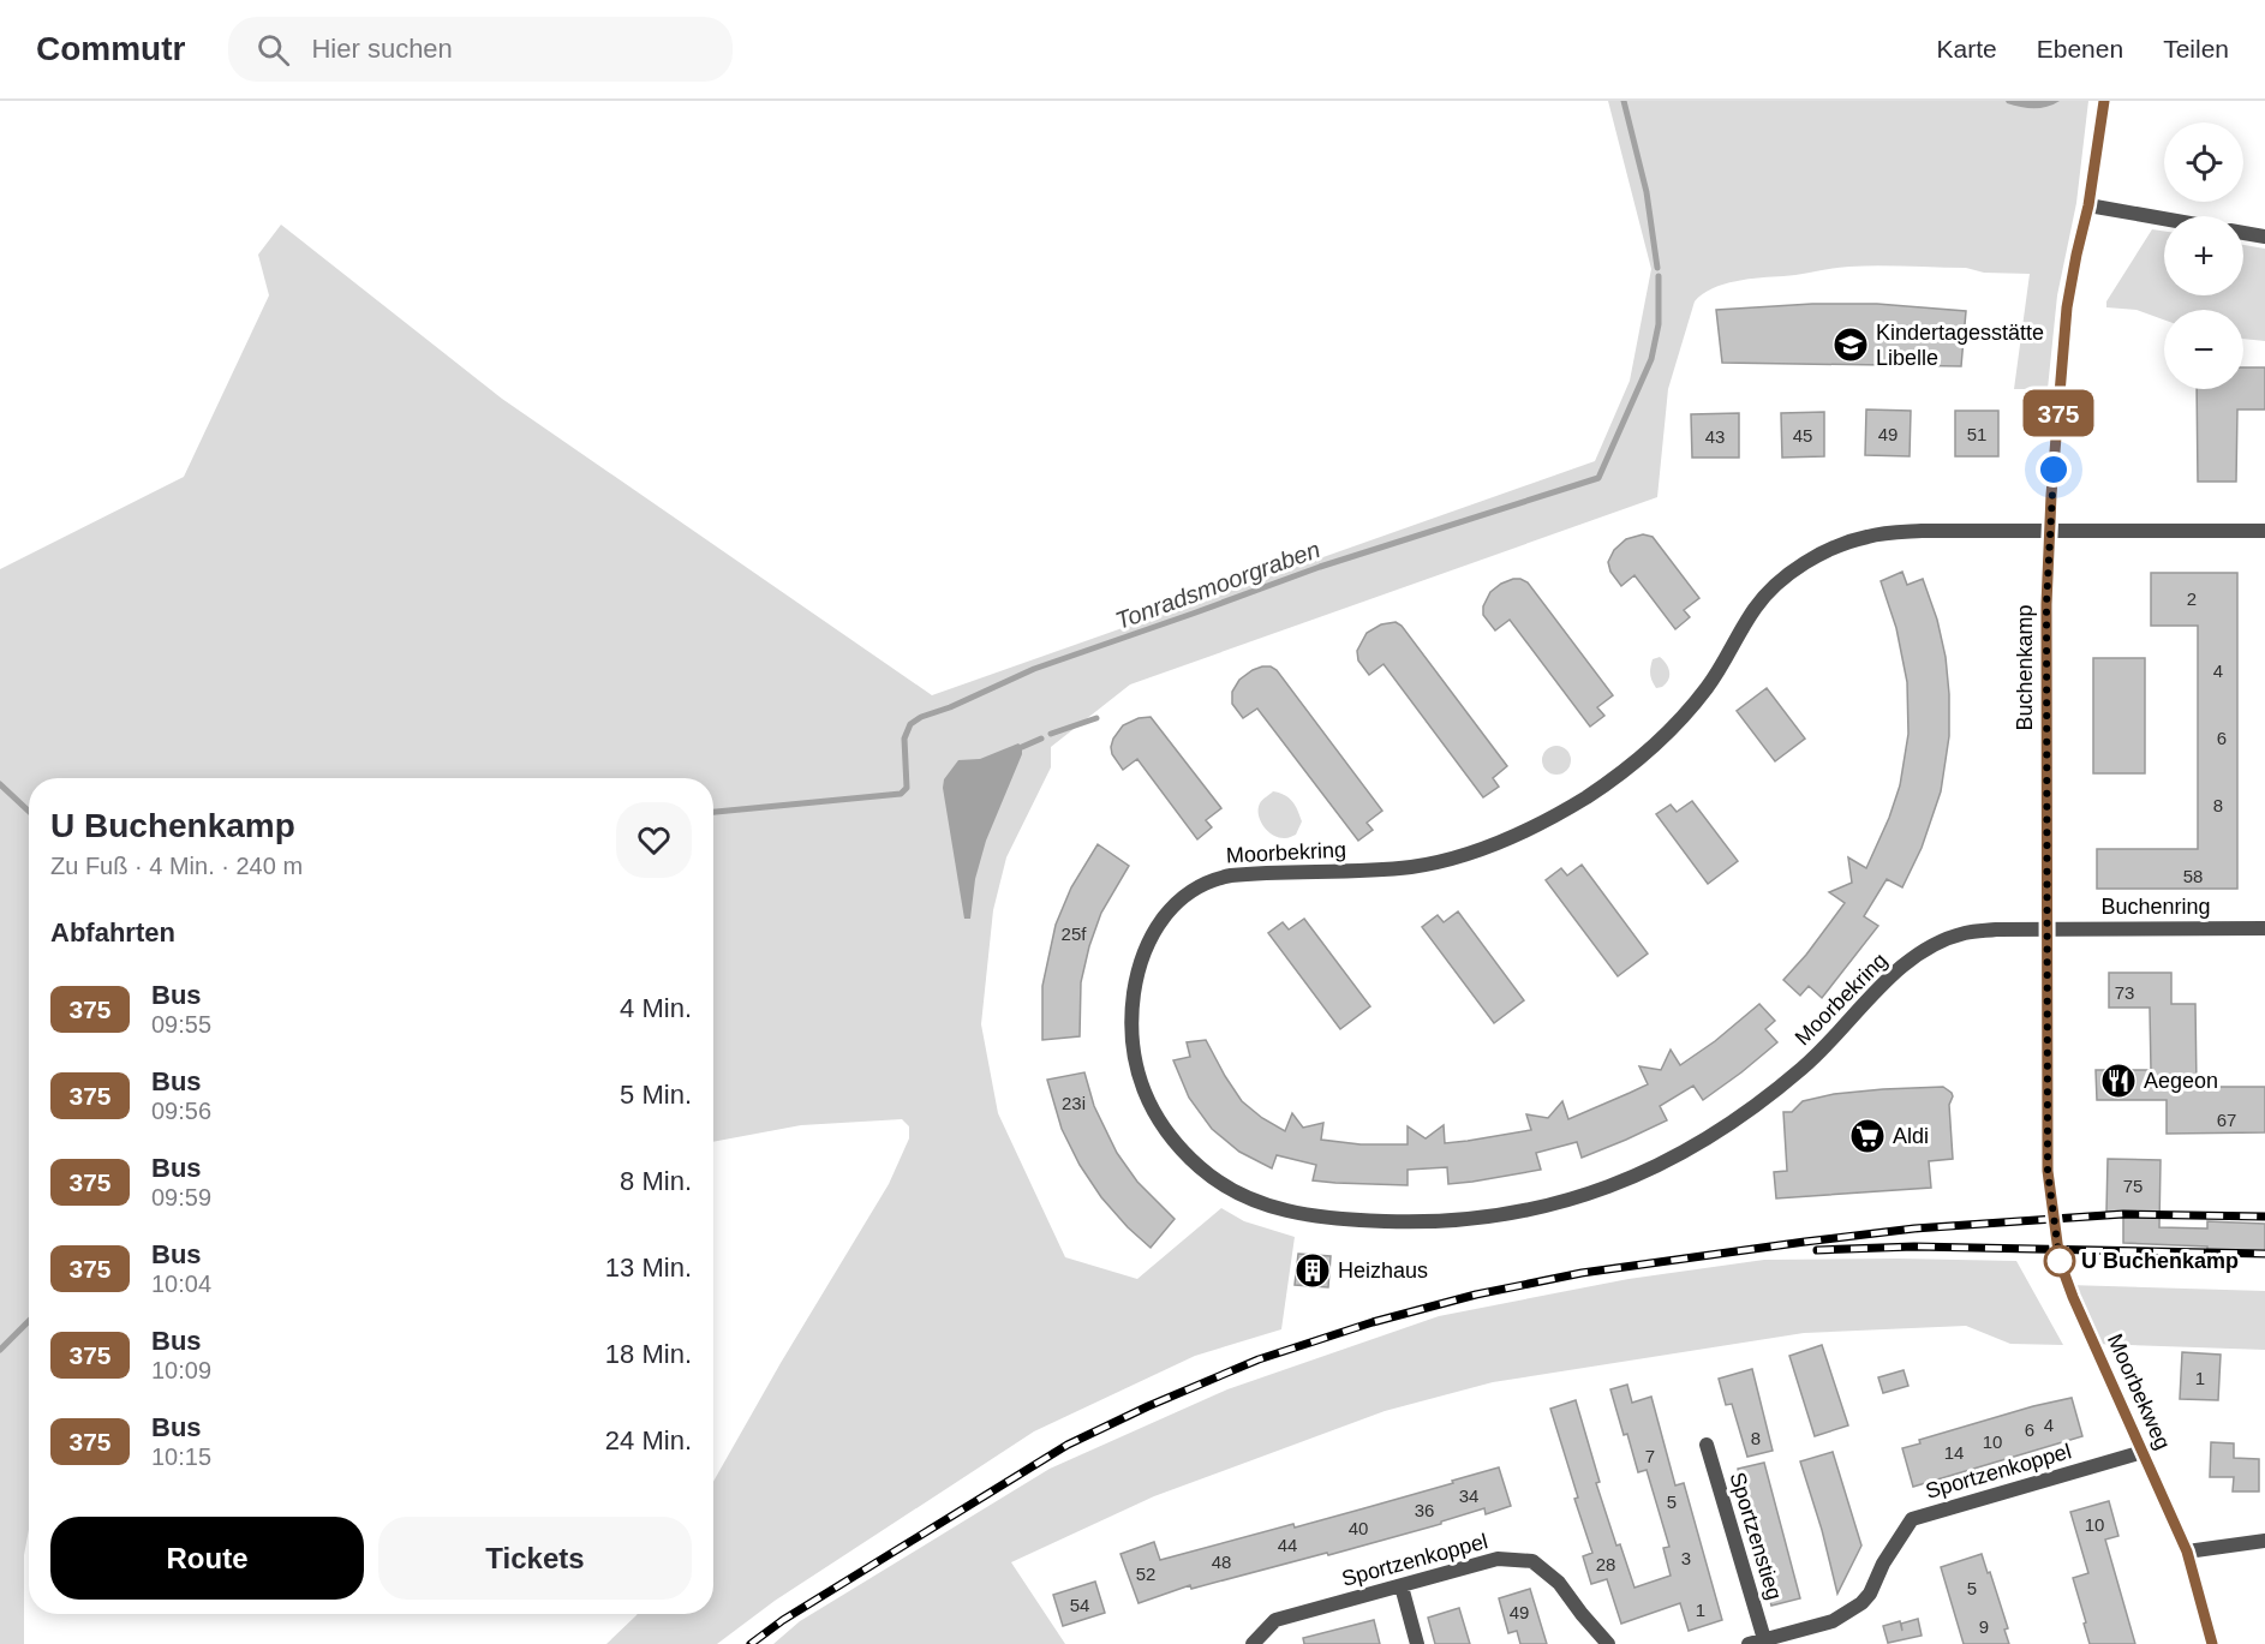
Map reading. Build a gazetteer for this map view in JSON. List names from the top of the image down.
{
  "streets": {
    "street": [
      "Buchenkamp",
      "Moorbekring",
      "Buchenring",
      "Moorbekweg",
      "Sportzenkoppel",
      "Sportzenstieg"
    ]
  },
  "crossings": [
    ["Buchenkamp", "Moorbekring"],
    ["Buchenkamp", "Buchenring"],
    ["Buchenkamp", "Moorbekweg"],
    ["Moorbekring", "Buchenring"],
    ["Moorbekweg", "Sportzenkoppel"],
    ["Sportzenkoppel", "Sportzenstieg"]
  ],
  "water": ["Tonradsmoorgraben"],
  "places": {
    "school or university": ["Kindertagesstätte Libelle"],
    "restaurant": ["Aegeon"],
    "supermarket": ["Aldi"],
    "other": ["U Buchenkamp"],
    "building": ["Heizhaus"]
  },
  "lines": ["bus line 375"],
  "house_numbers": [
    "49",
    "51",
    "45",
    "43",
    "2",
    "4",
    "6",
    "8",
    "58",
    "25f",
    "73",
    "23i",
    "67",
    "75",
    "1",
    "4",
    "6",
    "8",
    "10",
    "14",
    "7",
    "34",
    "5",
    "36",
    "10",
    "40",
    "44",
    "3",
    "48",
    "28",
    "52",
    "5",
    "54",
    "1",
    "49",
    "9"
  ],
  "page": {
    "header": "Commutr",
    "search": "Hier suchen",
    "nav": ["Karte", "Ebenen", "Teilen"],
    "on_map": "375",
    "map_buttons": ["+", "−"],
    "heading": [
      ["U Buchenkamp", "Zu Fuß · 4 Min. · 240 m"],
      "Abfahrten"
    ],
    "list": [
      {
        "mark": "375",
        "name": "Bus",
        "note": "09:55",
        "value": "4 Min."
      },
      {
        "mark": "375",
        "name": "Bus",
        "note": "09:56",
        "value": "5 Min."
      },
      {
        "mark": "375",
        "name": "Bus",
        "note": "09:59",
        "value": "8 Min."
      },
      {
        "mark": "375",
        "name": "Bus",
        "note": "10:04",
        "value": "13 Min."
      },
      {
        "mark": "375",
        "name": "Bus",
        "note": "10:09",
        "value": "18 Min."
      },
      {
        "mark": "375",
        "name": "Bus",
        "note": "10:15",
        "value": "24 Min."
      }
    ],
    "buttons": ["Route", "Tickets"]
  }
}
